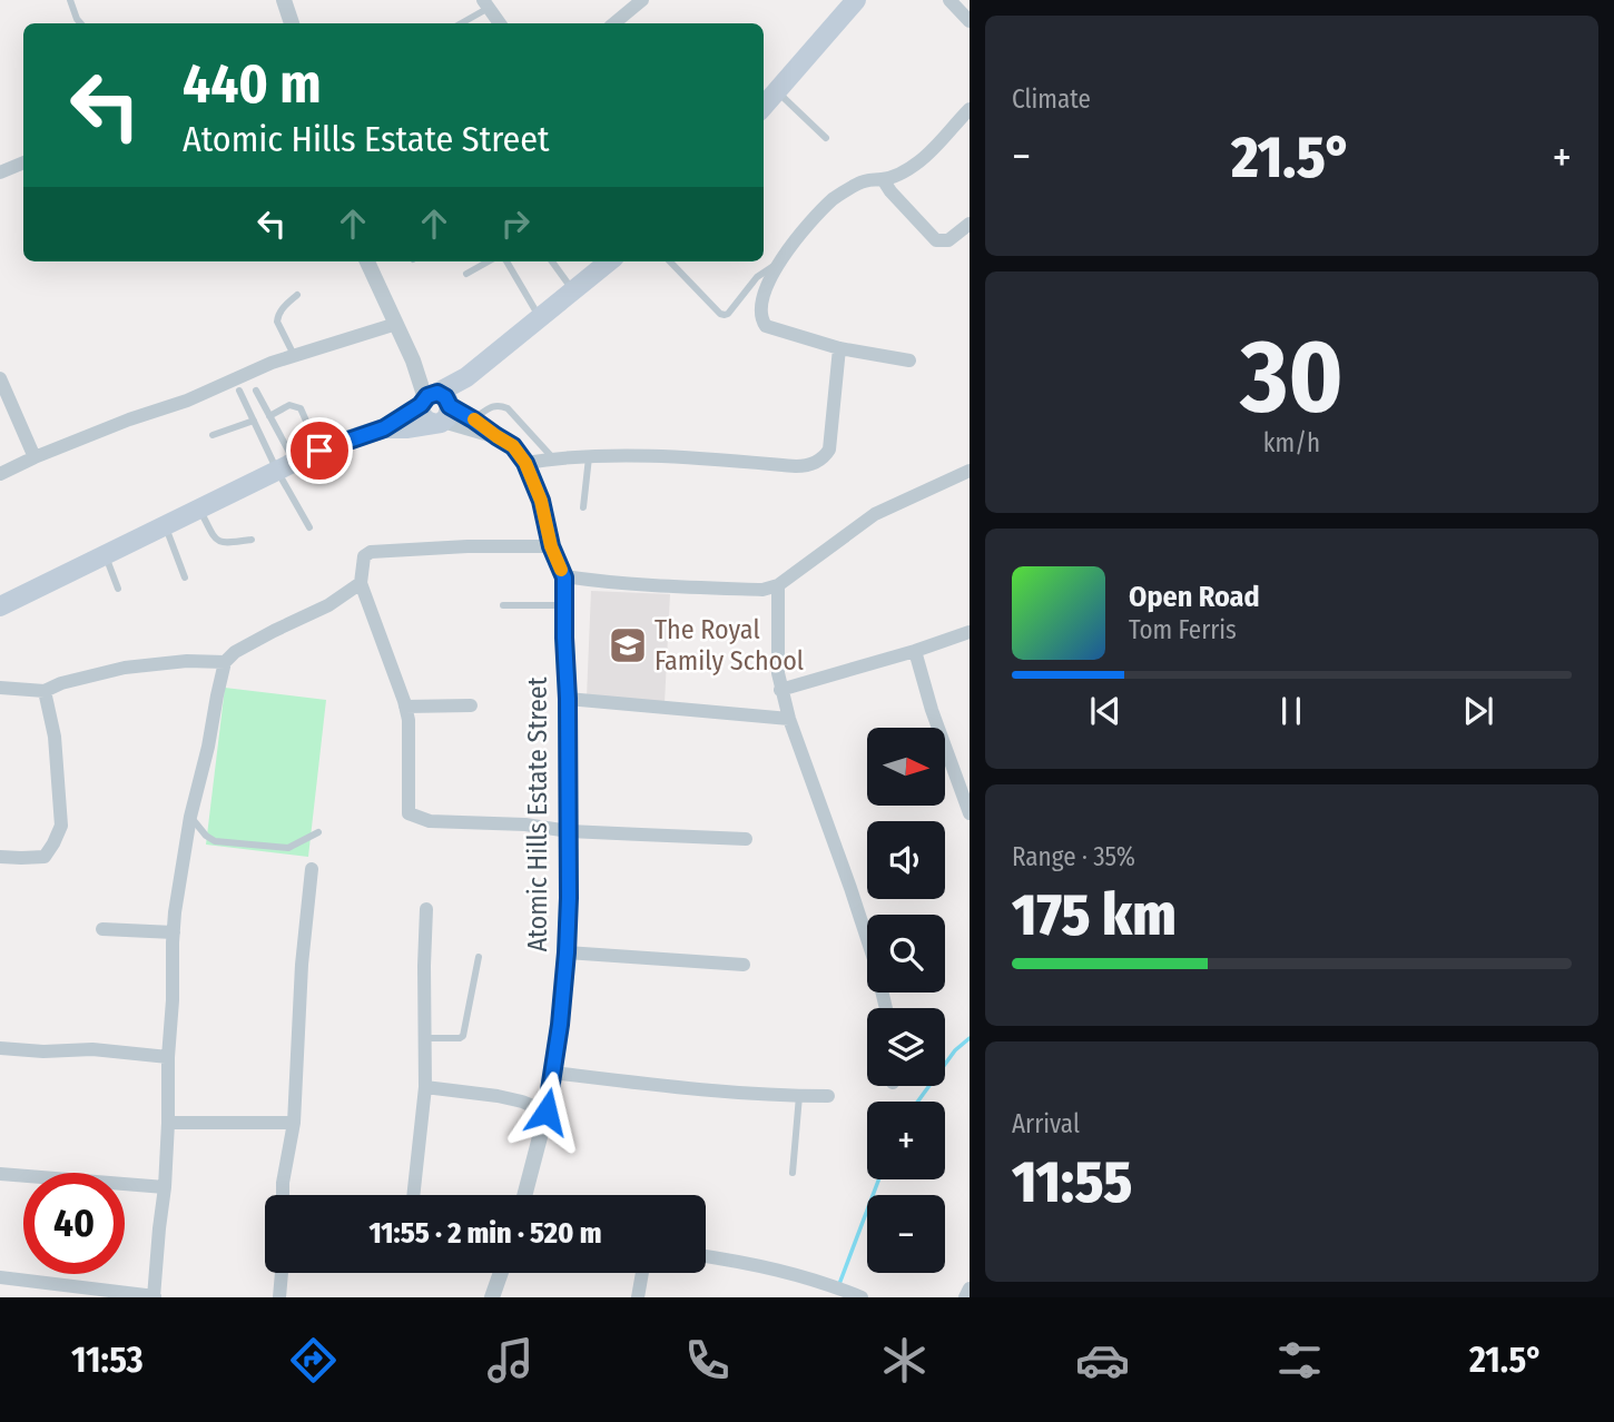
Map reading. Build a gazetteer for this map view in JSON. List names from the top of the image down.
{
  "streets": {
    "main road": ["Atomic Hills Estate Street"]
  },
  "places": {
    "school or university": ["The Royal Family School"]
  },
  "north": "right",
  "page": {
    "tile": [
      "Climate",
      ["30", "km/h"],
      ["Range · 35%", "175 km"],
      ["Arrival", "11:55"]
    ],
    "turn": ["440 m", "Atomic Hills Estate Street"],
    "heat": ["−", "21.5°", "+"],
    "song": ["Open Road", "Tom Ferris"],
    "map_buttons": ["+", "−"],
    "limit": "40",
    "trip": "11:55 · 2 min · 520 m",
    "tabs": ["11:53", "21.5°"]
  }
}
